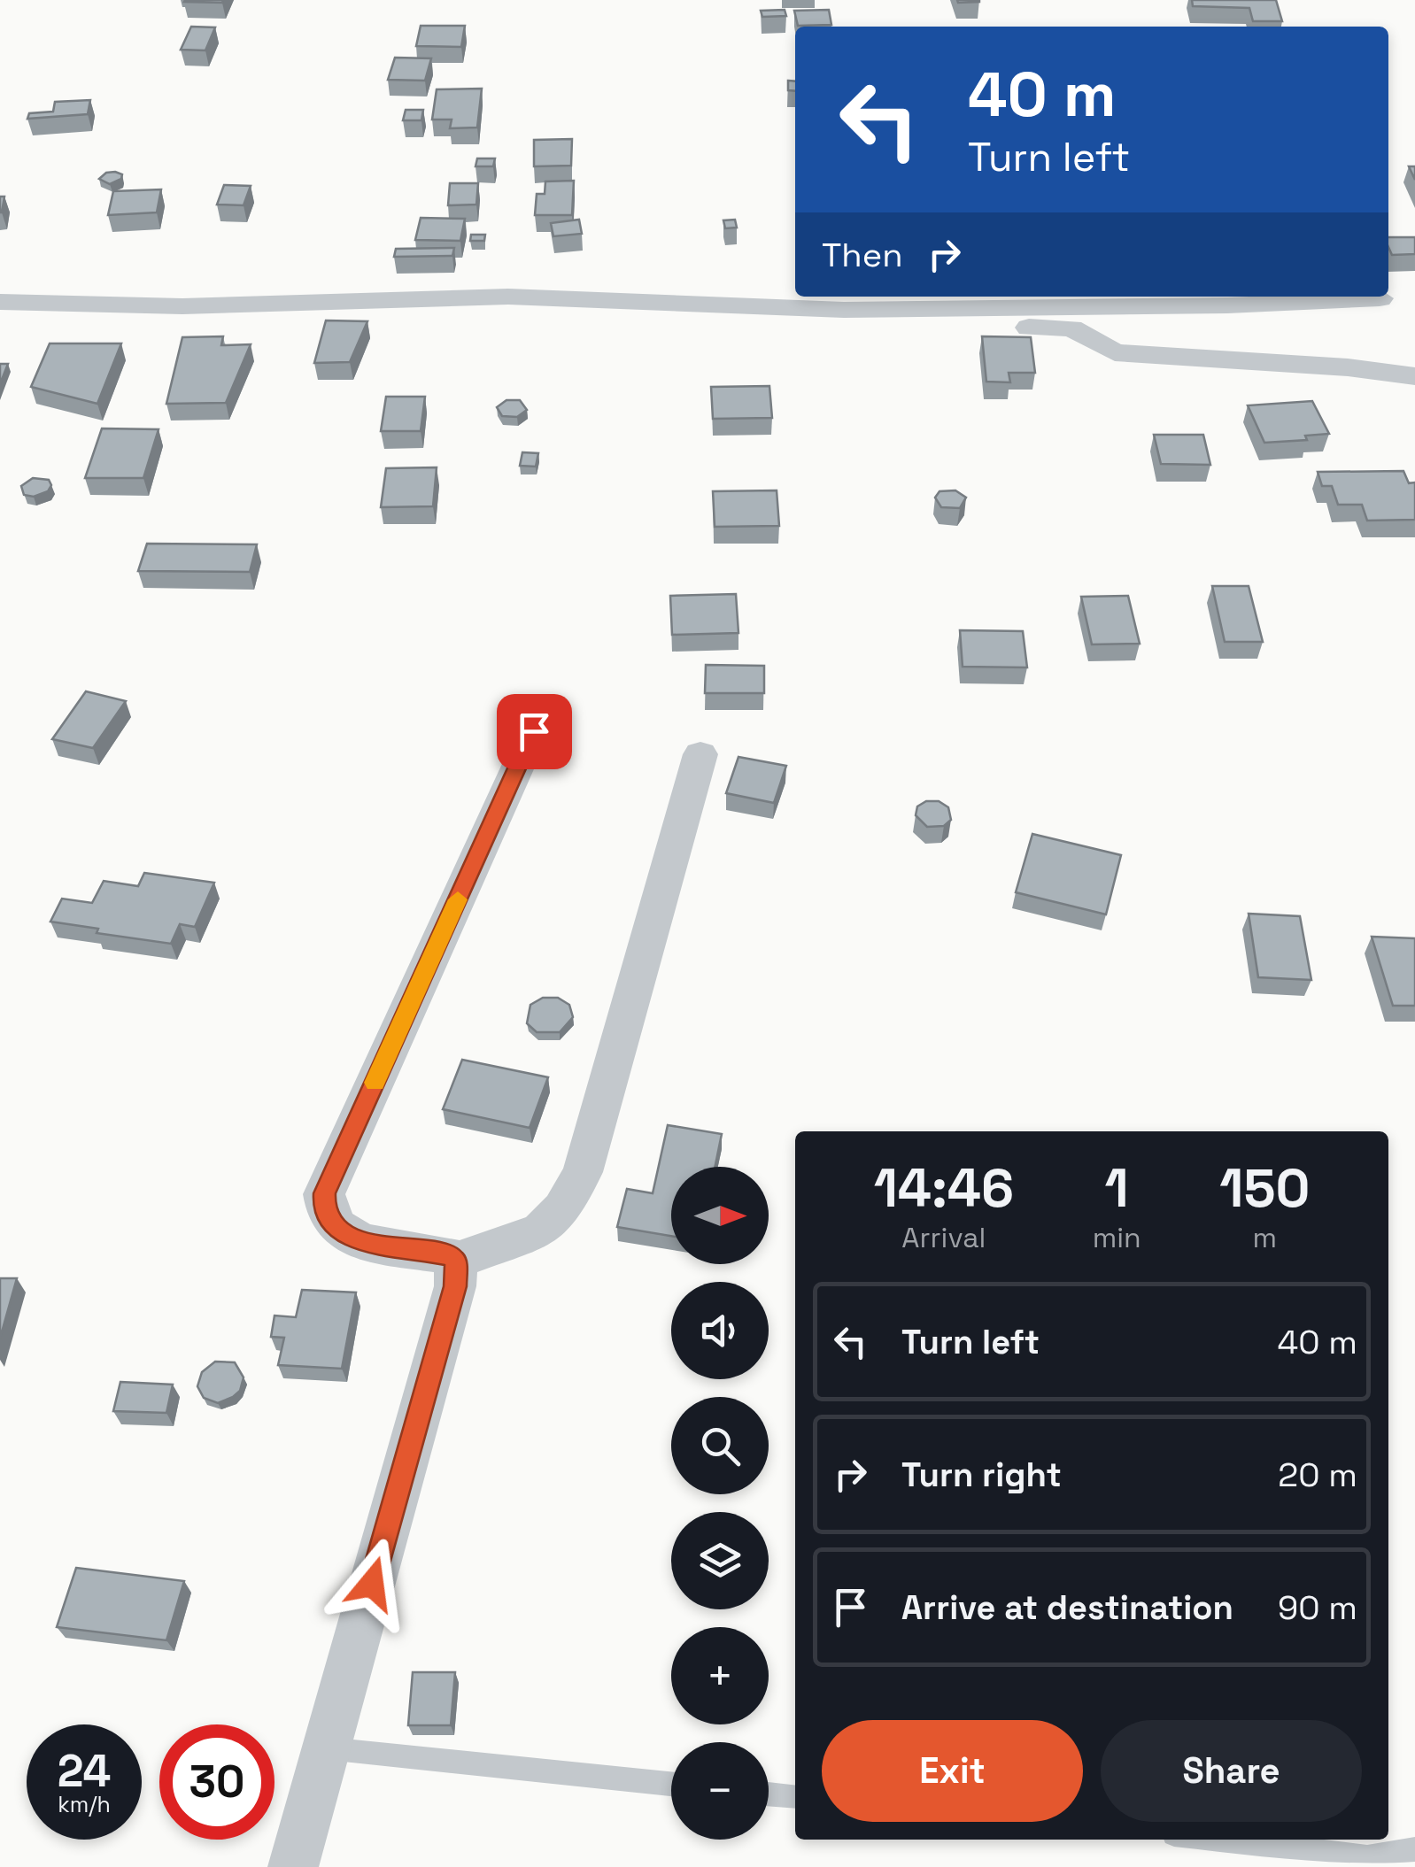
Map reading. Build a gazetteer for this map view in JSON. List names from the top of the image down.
{
  "north": "right",
  "page": {
    "turn": ["40 m", "Turn left"],
    "then": "Then",
    "eta": [
      "14:46",
      "Arrival",
      "1",
      "min",
      "150",
      "m"
    ],
    "map_buttons": ["+", "−"],
    "list": [
      {
        "name": "Turn left",
        "value": "40 m"
      },
      {
        "name": "Turn right",
        "value": "20 m"
      },
      {
        "name": "Arrive at destination",
        "value": "90 m"
      }
    ],
    "buttons": ["Exit", "Share"],
    "speed": "24 km/h",
    "limit": "30"
  }
}
